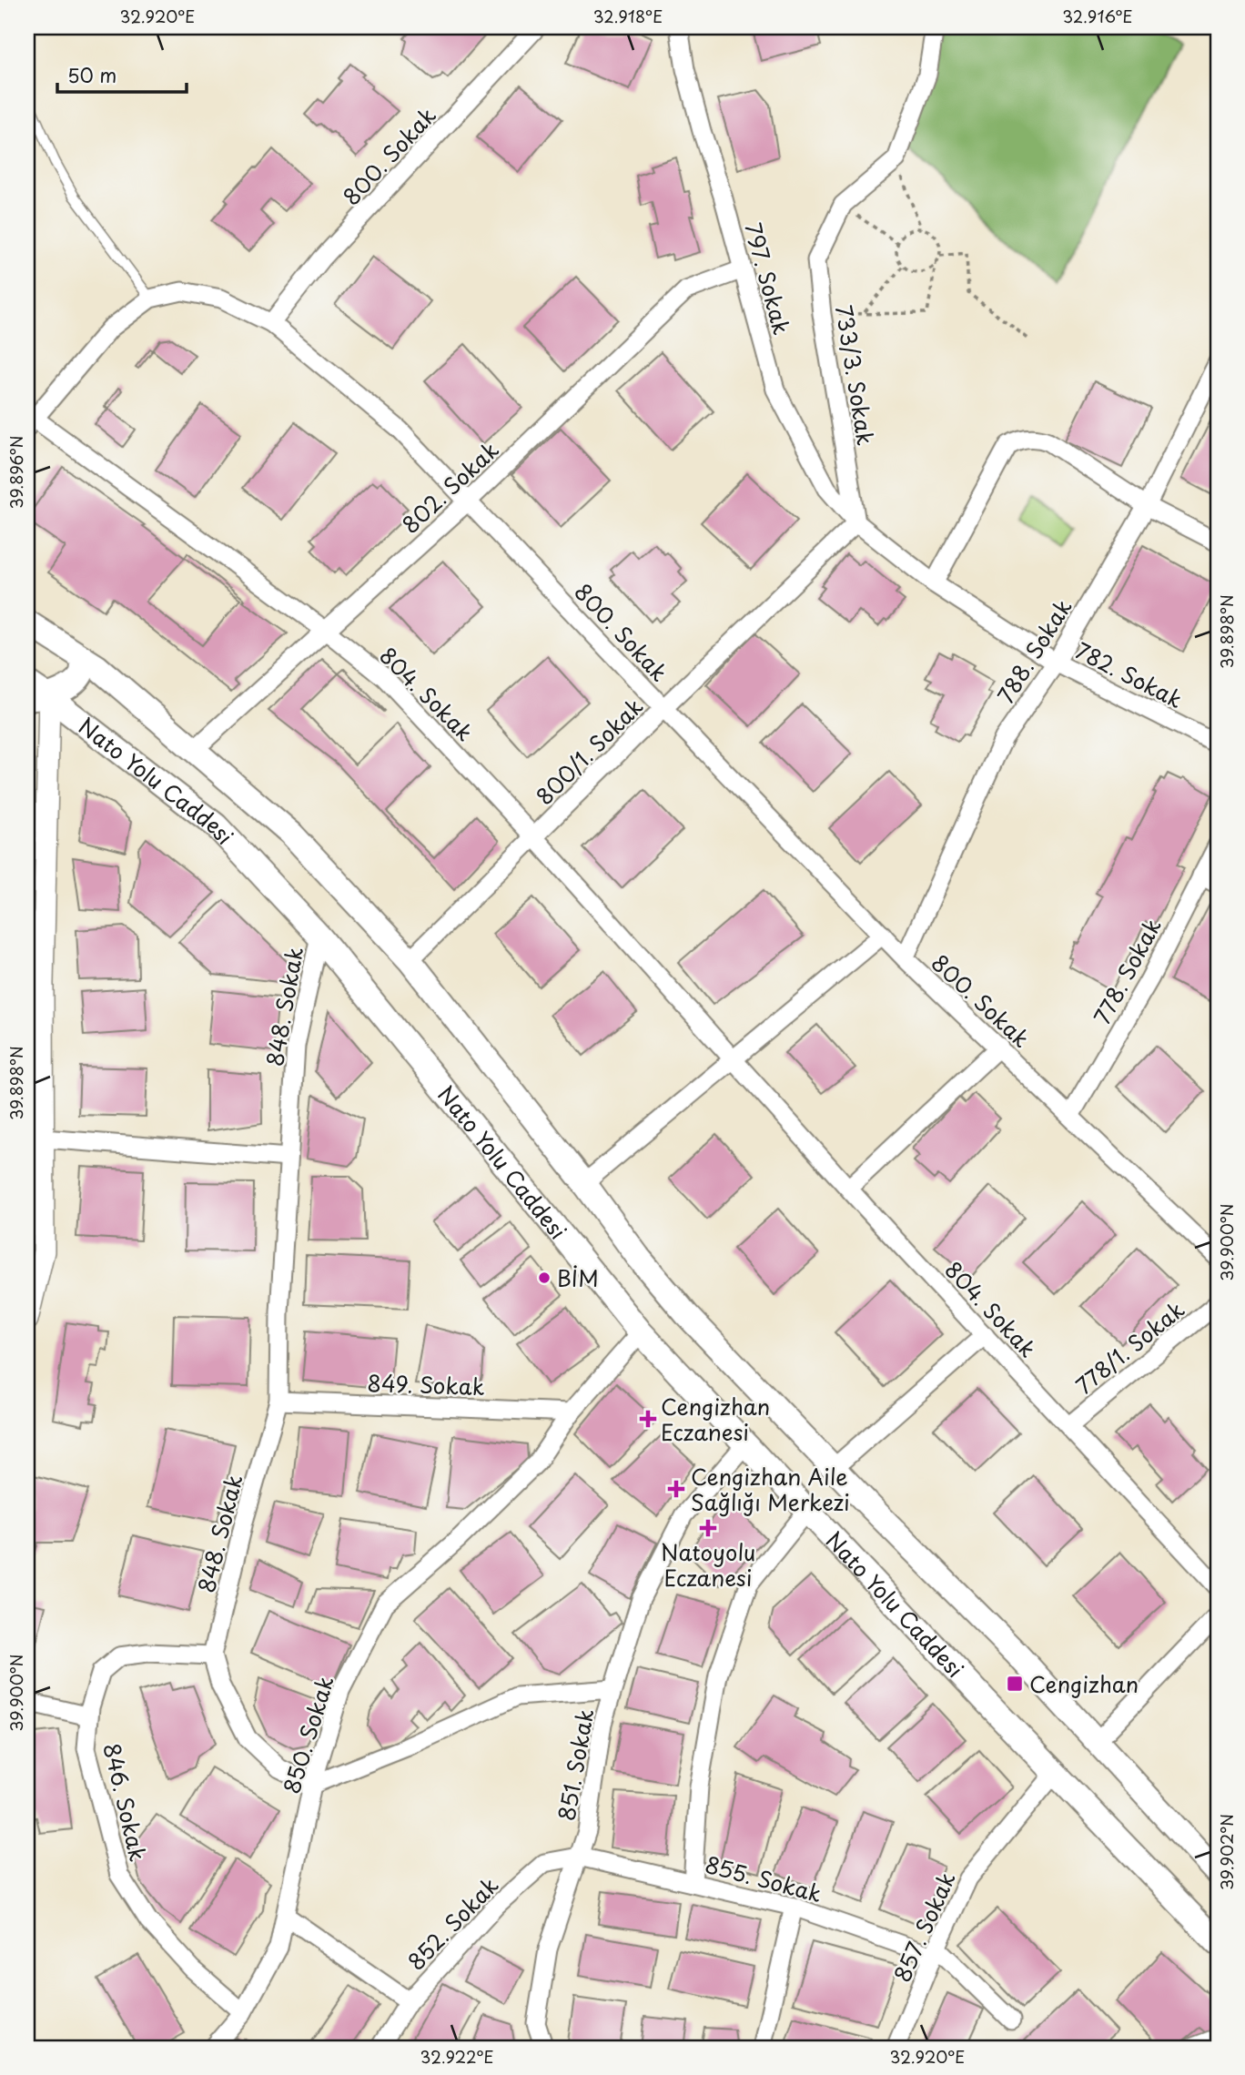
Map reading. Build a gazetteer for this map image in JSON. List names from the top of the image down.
{
  "streets": {
    "main road": ["Nato Yolu Caddesi"],
    "street": [
      "800. Sokak",
      "797. Sokak",
      "733/3. Sokak",
      "802. Sokak",
      "788. Sokak",
      "782. Sokak",
      "804. Sokak",
      "800/1. Sokak",
      "778. Sokak",
      "848. Sokak",
      "778/1. Sokak",
      "849. Sokak",
      "850. Sokak",
      "851. Sokak",
      "846. Sokak",
      "855. Sokak",
      "852. Sokak",
      "857. Sokak"
    ]
  },
  "crossings": [
    ["800. Sokak", "802. Sokak"],
    ["800. Sokak", "788. Sokak"],
    ["800. Sokak", "800/1. Sokak"],
    ["800. Sokak", "778. Sokak"],
    ["797. Sokak", "733/3. Sokak"],
    ["797. Sokak", "802. Sokak"],
    ["797. Sokak", "800/1. Sokak"],
    ["733/3. Sokak", "800/1. Sokak"],
    ["802. Sokak", "804. Sokak"],
    ["788. Sokak", "782. Sokak"],
    ["804. Sokak", "800/1. Sokak"],
    ["804. Sokak", "778/1. Sokak"],
    ["Nato Yolu Caddesi", "848. Sokak"],
    ["Nato Yolu Caddesi", "850. Sokak"],
    ["Nato Yolu Caddesi", "851. Sokak"],
    ["Nato Yolu Caddesi", "857. Sokak"],
    ["848. Sokak", "849. Sokak"],
    ["848. Sokak", "850. Sokak"],
    ["848. Sokak", "846. Sokak"],
    ["849. Sokak", "850. Sokak"],
    ["850. Sokak", "846. Sokak"],
    ["851. Sokak", "855. Sokak"],
    ["851. Sokak", "852. Sokak"],
    ["855. Sokak", "852. Sokak"],
    ["855. Sokak", "857. Sokak"]
  ],
  "places": {
    "other": ["BİM"],
    "health": ["Cengizhan Eczanesi", "Cengizhan Aile Sağlığı Merkezi", "Natoyolu Eczanesi"],
    "transit": ["Cengizhan"]
  },
  "scale_bar": "50 m",
  "coordinates": [
    "32.920°E",
    "32.918°E",
    "32.916°E",
    "39.896°N",
    "39.898°N",
    "39.900°N",
    "39.902°N",
    "32.922°E"
  ]
}
